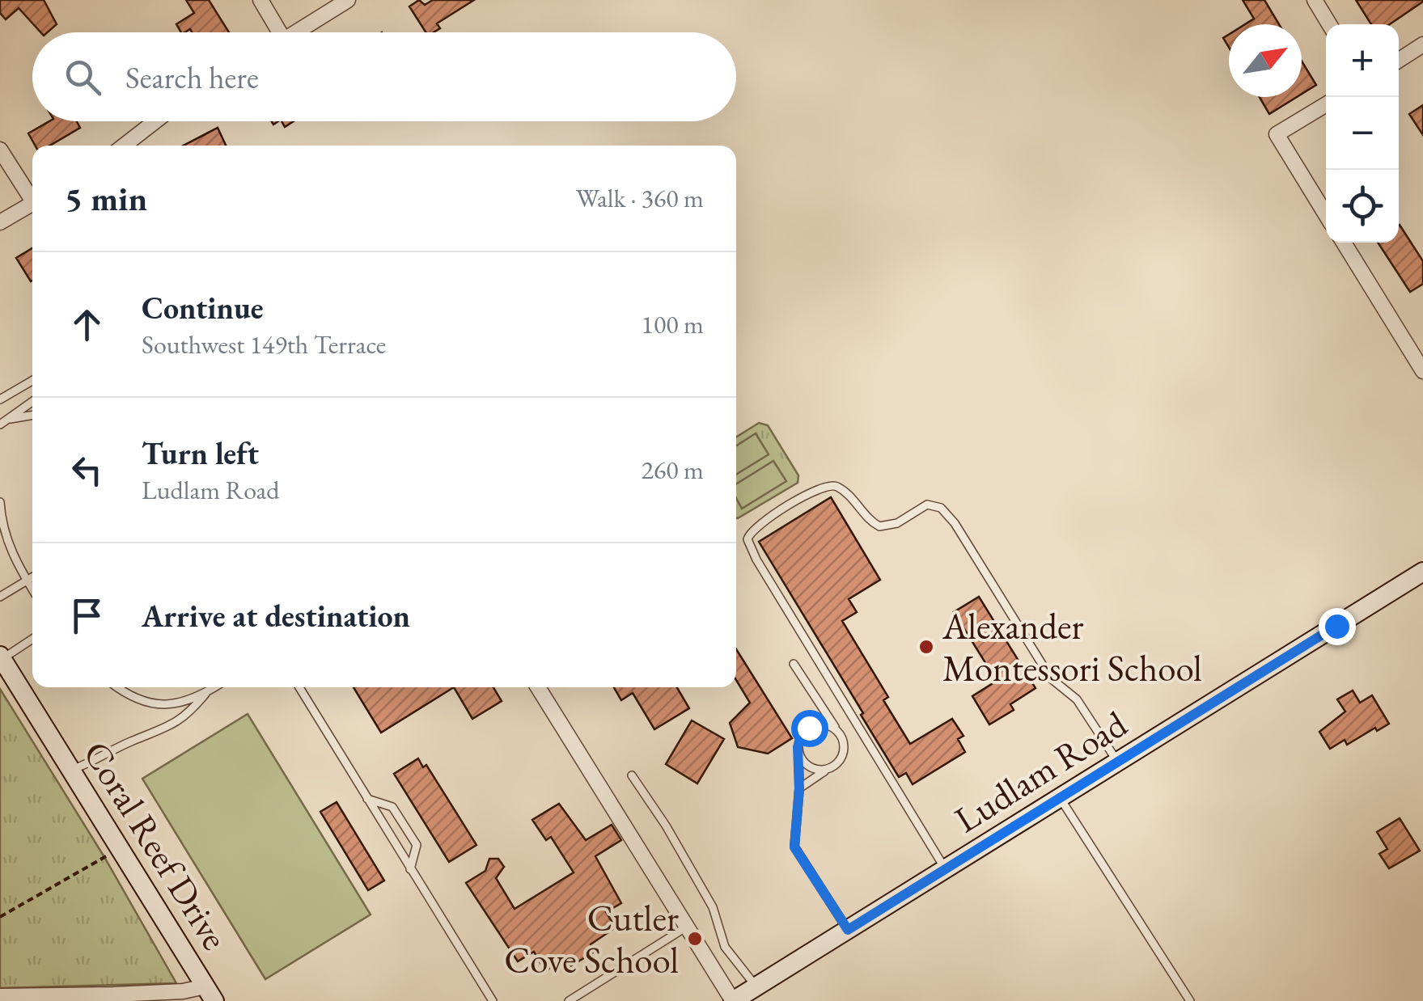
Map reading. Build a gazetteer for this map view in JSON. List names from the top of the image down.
{
  "streets": {
    "street": ["Ludlam Road", "Coral Reef Drive"]
  },
  "places": ["Alexander Montessori School", "Cutler Cove School"],
  "north": "top right",
  "page": {
    "map_buttons": ["+", "−"],
    "search": "Search here",
    "heading": ["5 min", "Walk · 360 m"],
    "list": [
      ["Continue", "Southwest 149th Terrace", "100 m"],
      ["Turn left", "Ludlam Road", "260 m"],
      "Arrive at destination"
    ]
  }
}
